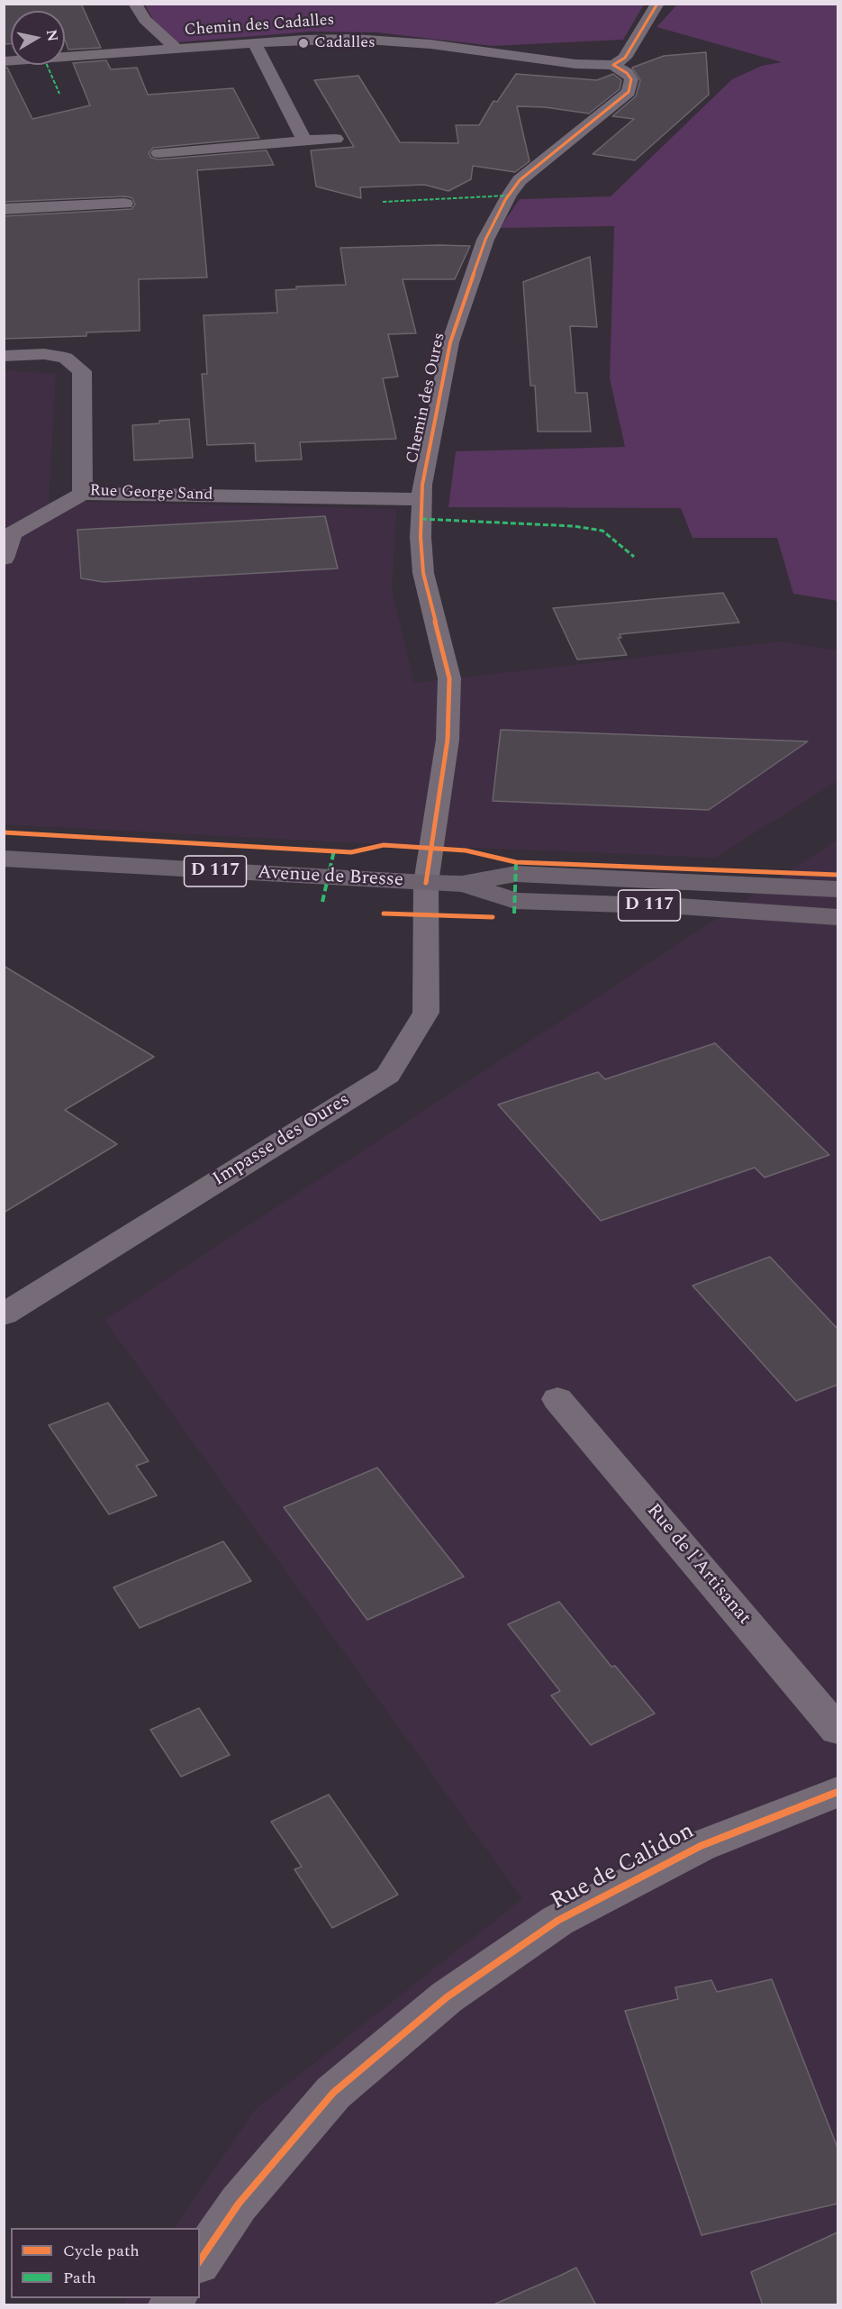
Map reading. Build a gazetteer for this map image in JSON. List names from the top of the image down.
{
  "streets": {
    "main road": ["D 117", "Avenue de Bresse"],
    "street": [
      "Chemin des Cadalles",
      "Chemin des Oures",
      "Rue George Sand",
      "Impasse des Oures",
      "Rue de l'Artisanat",
      "Rue de Calidon"
    ]
  },
  "crossings": [
    ["Chemin des Cadalles", "Chemin des Oures"],
    ["Chemin des Oures", "Rue George Sand"],
    ["Chemin des Oures", "Avenue de Bresse"],
    ["Chemin des Oures", "Impasse des Oures"],
    ["Avenue de Bresse", "Impasse des Oures"]
  ],
  "places": ["Cadalles"],
  "legend": ["Cycle path", "Path"],
  "north": "right"
}
